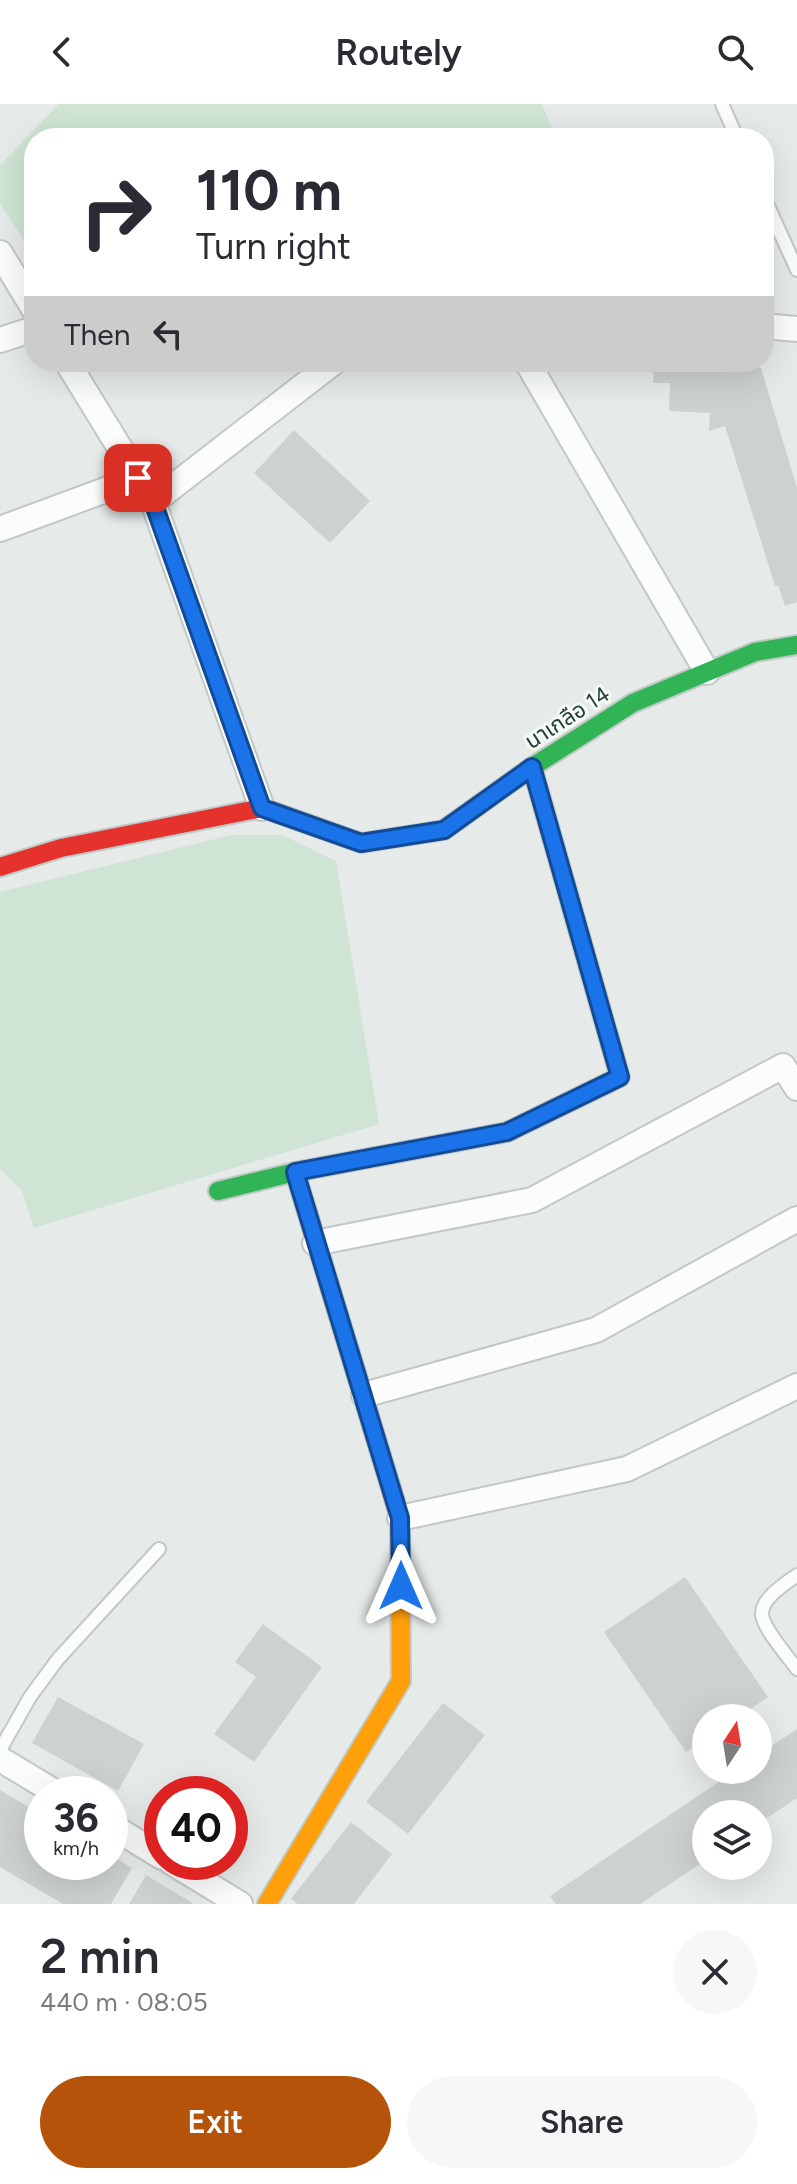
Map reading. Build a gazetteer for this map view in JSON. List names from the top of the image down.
{
  "streets": {
    "street": ["นาเกลือ 14"]
  },
  "north": "top",
  "page": {
    "header": "Routely",
    "turn": ["110 m", "Turn right"],
    "then": "Then",
    "speed": "36 km/h",
    "limit": "40",
    "heading": ["2 min", "440 m · 08:05"],
    "buttons": ["Exit", "Share"]
  }
}
